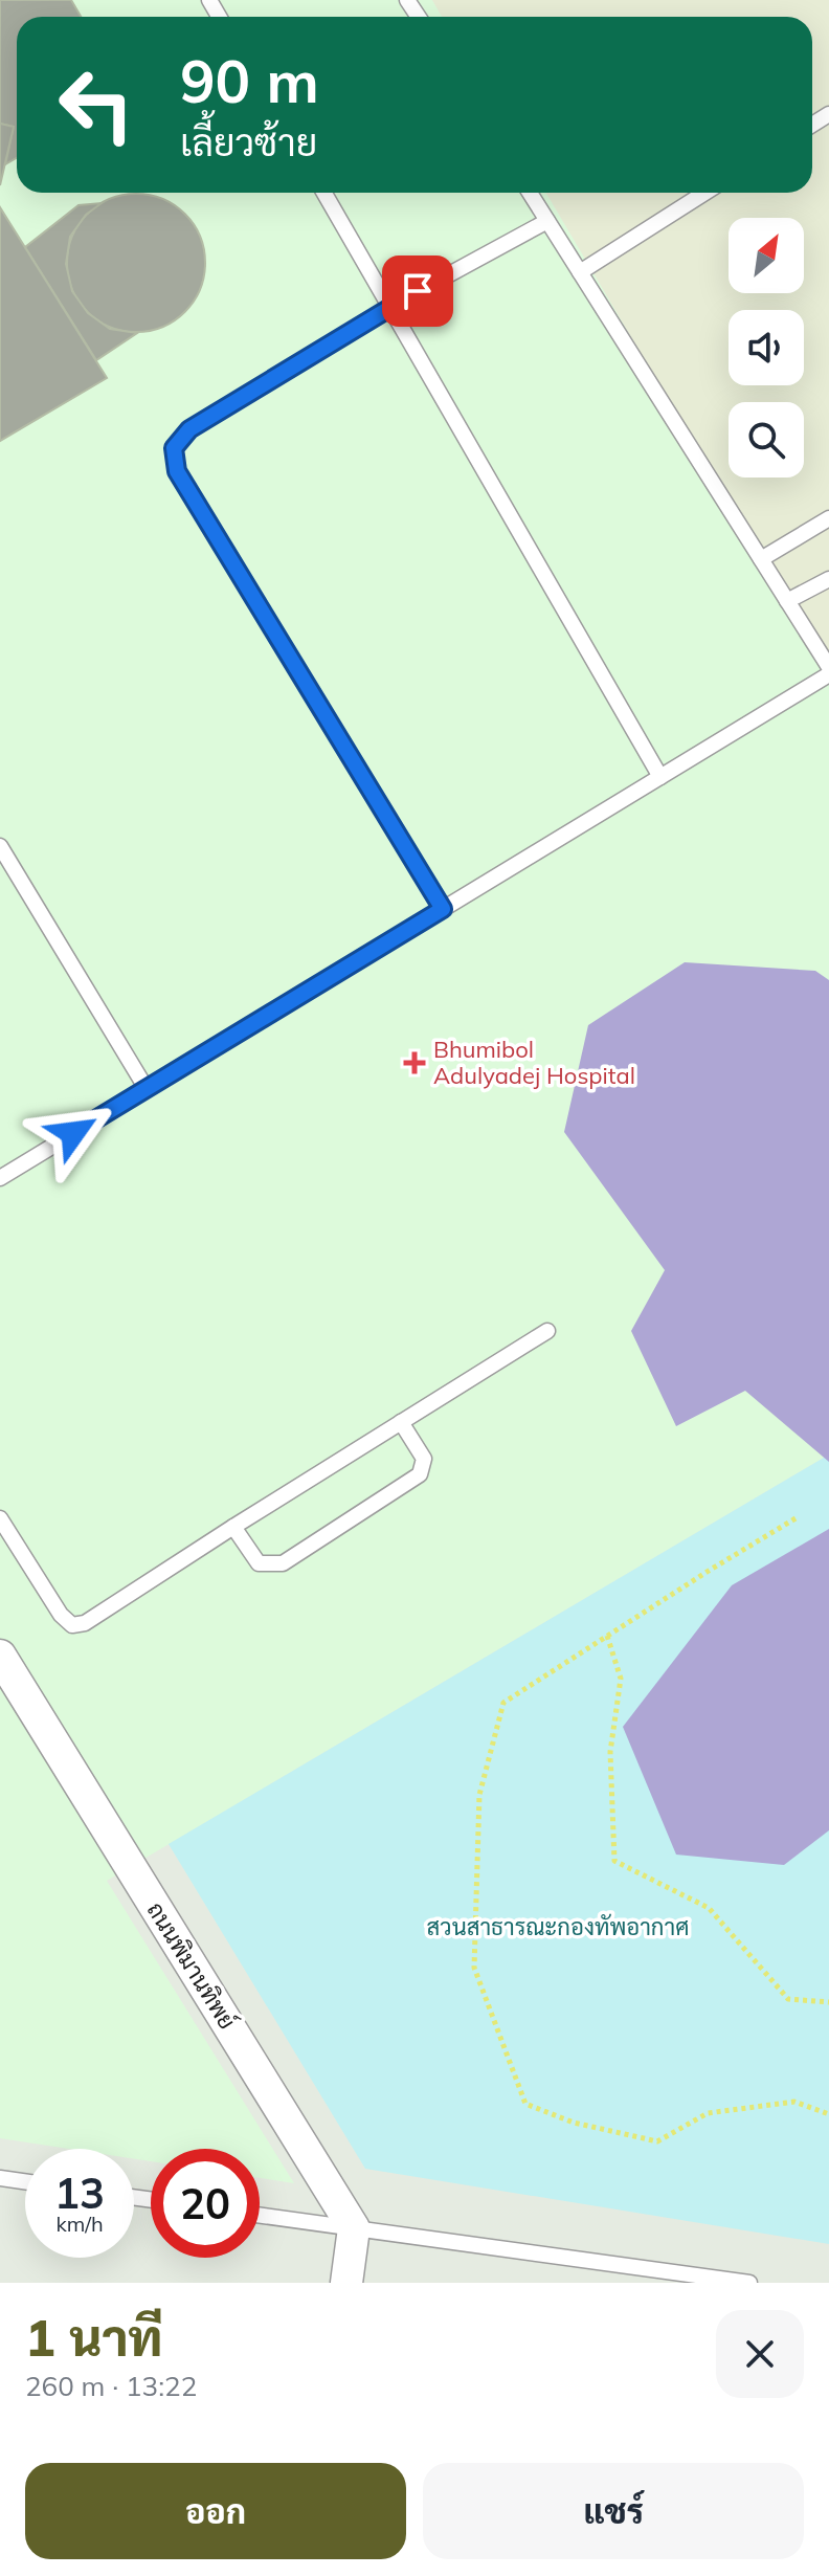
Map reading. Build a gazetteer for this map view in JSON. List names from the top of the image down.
{
  "streets": {
    "street": ["ถนนพิมานทิพย์"]
  },
  "parks": ["สวนสาธารณะกองทัพอากาศ"],
  "places": {
    "health": ["Bhumibol Adulyadej Hospital"]
  },
  "north": "top right",
  "page": {
    "turn": ["90 m", "เลี้ยวซ้าย"],
    "speed": "13 km/h",
    "limit": "20",
    "heading": ["1 นาที", "260 m · 13:22"],
    "buttons": ["ออก", "แชร์"]
  }
}
